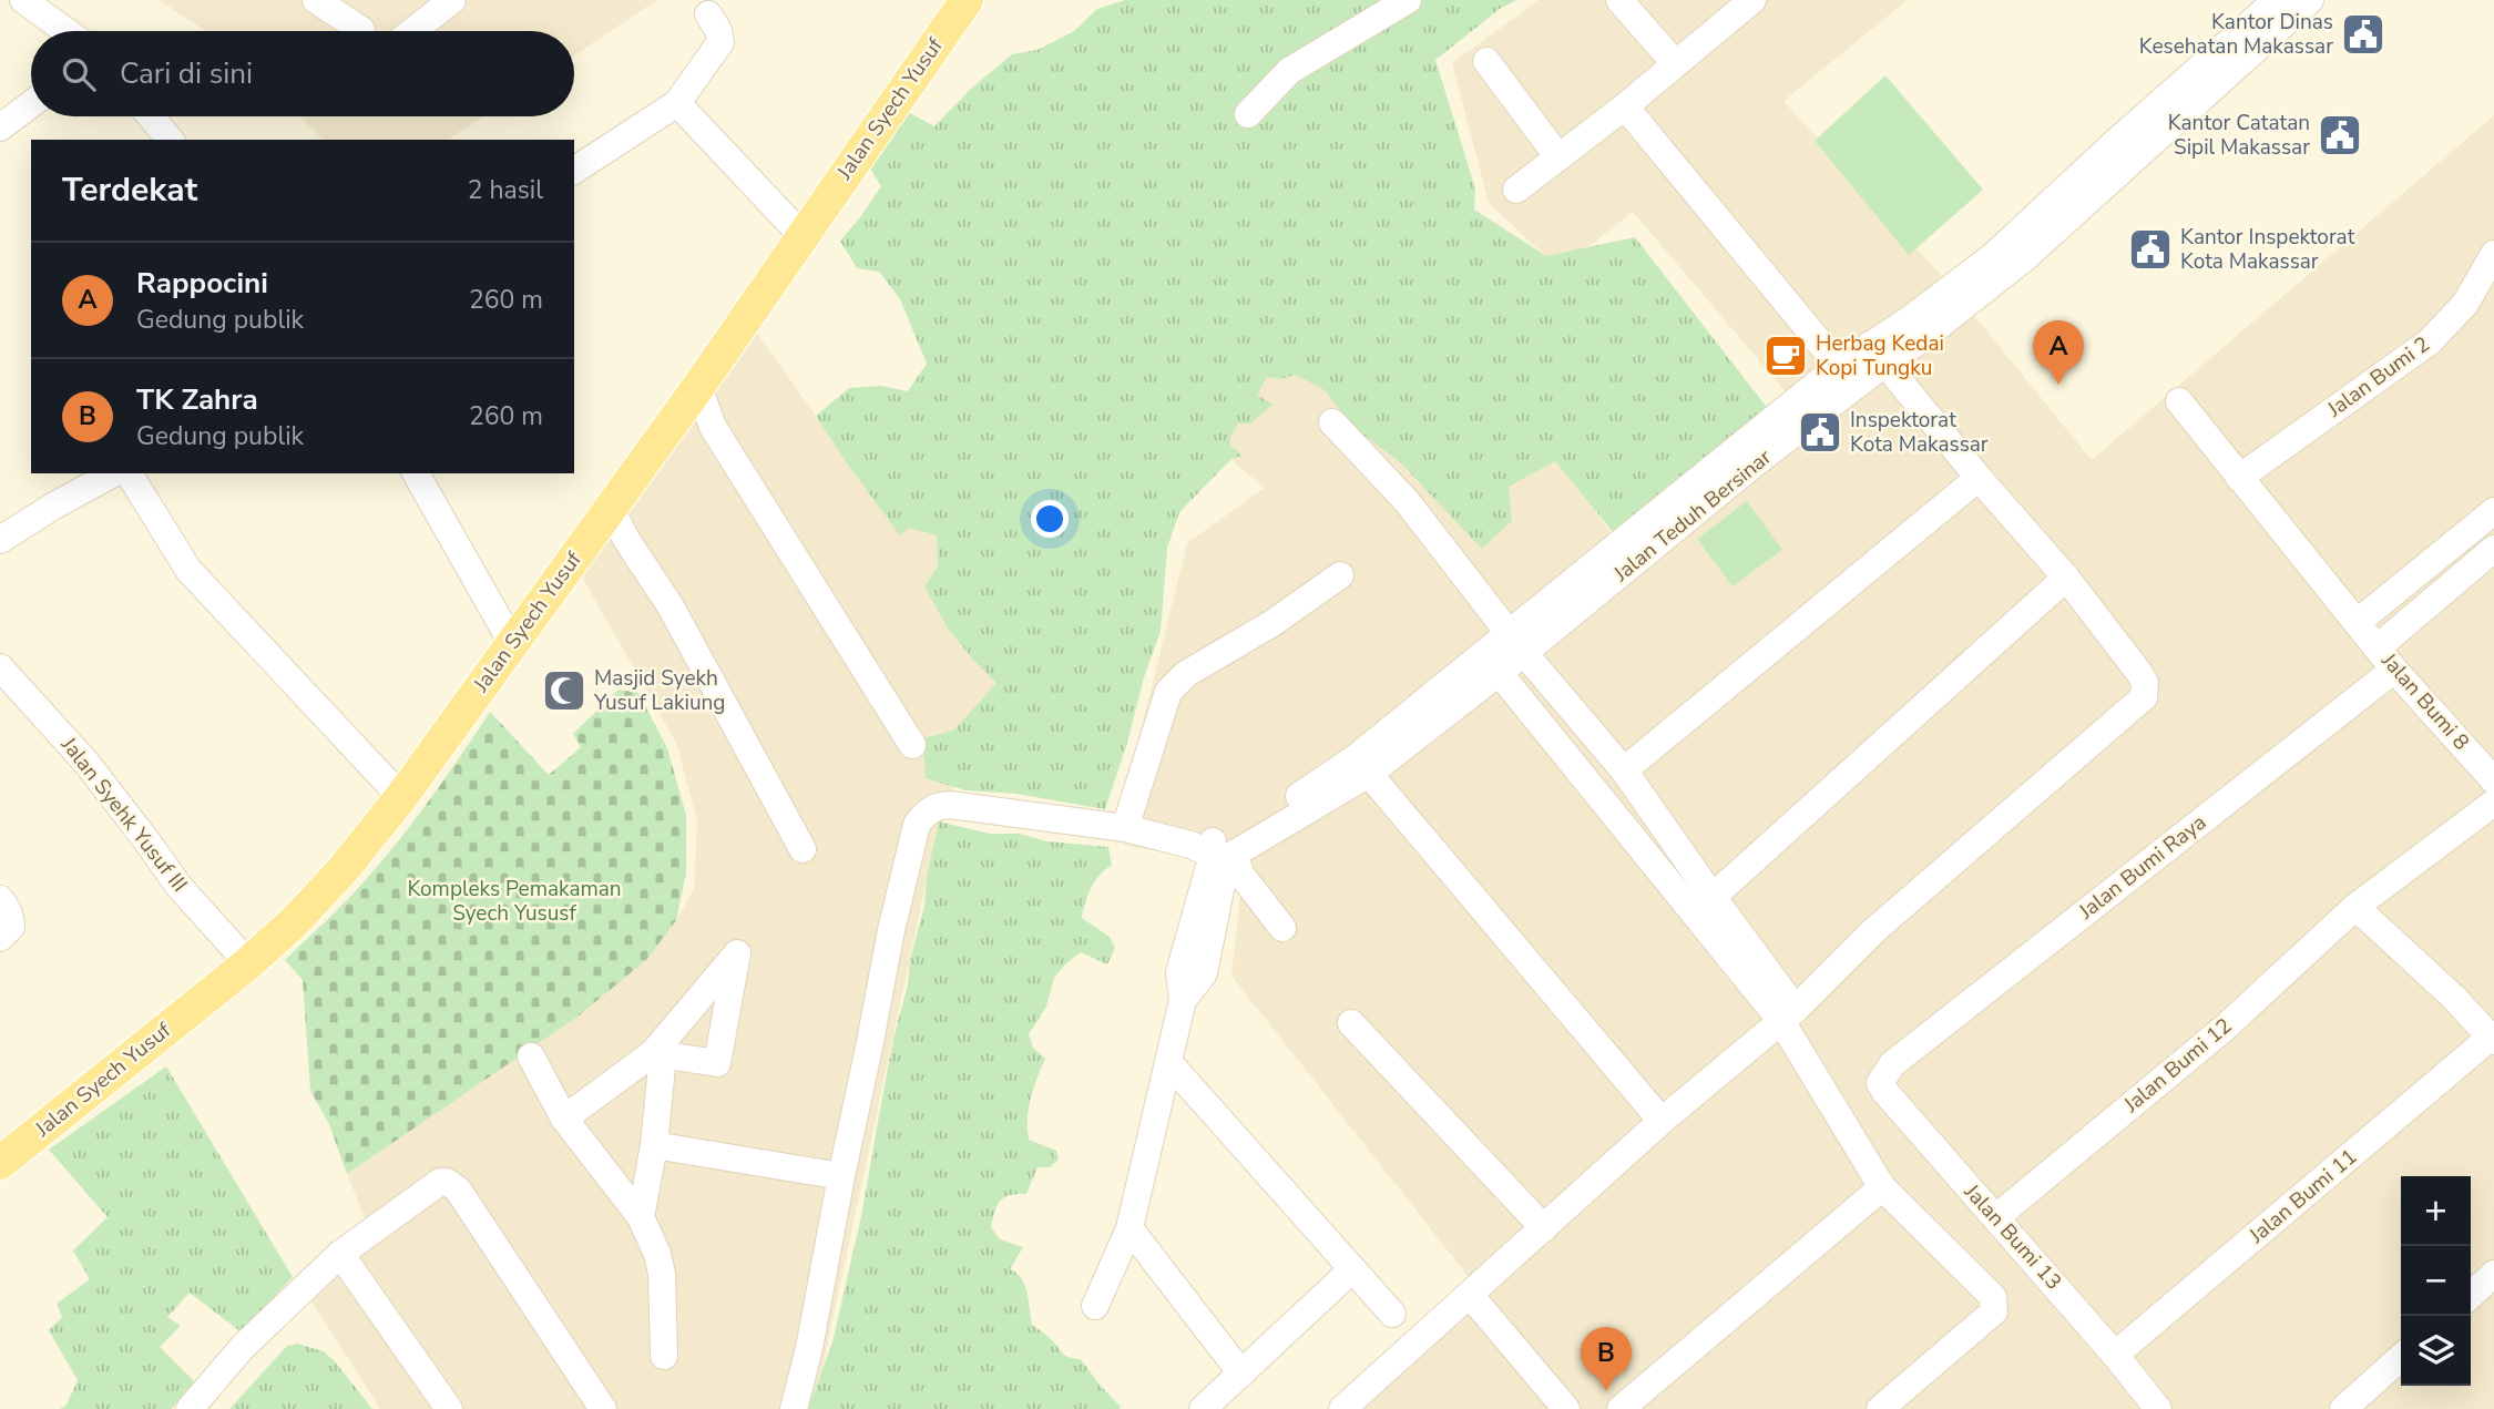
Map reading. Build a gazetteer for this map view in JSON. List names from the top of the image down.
{
  "streets": {
    "main road": ["Jalan Syech Yusuf"],
    "street": [
      "Jalan Bumi 2",
      "Jalan Teduh Bersinar",
      "Jalan Bumi 8",
      "Jalan Syehk Yusuf III",
      "Jalan Bumi Raya",
      "Jalan Bumi 12",
      "Jalan Bumi 11",
      "Jalan Bumi 13"
    ]
  },
  "crossings": [
    ["Jalan Syech Yusuf", "Jalan Syehk Yusuf III"],
    ["Jalan Bumi 8", "Jalan Bumi Raya"],
    ["Jalan Bumi Raya", "Jalan Bumi 13"],
    ["Jalan Bumi 12", "Jalan Bumi 13"],
    ["Jalan Bumi 11", "Jalan Bumi 13"]
  ],
  "parks": ["Kompleks Pemakaman Syech Yususf"],
  "places": {
    "public building": [
      "Kantor Dinas Kesehatan Makassar",
      "Kantor Catatan Sipil Makassar",
      "Kantor Inspektorat Kota Makassar",
      "Inspektorat Kota Makassar"
    ],
    "cafe": ["Herbag Kedai Kopi Tungku"],
    "mosque": ["Masjid Syekh Yusuf Lakiung"]
  },
  "page": {
    "search": "Cari di sini",
    "heading": ["Terdekat", "2 hasil"],
    "list": [
      {
        "mark": "A",
        "name": "Rappocini",
        "note": "Gedung publik",
        "value": "260 m"
      },
      {
        "mark": "B",
        "name": "TK Zahra",
        "note": "Gedung publik",
        "value": "260 m"
      }
    ],
    "pins": ["A", "B"],
    "map_buttons": ["+", "−"]
  }
}
